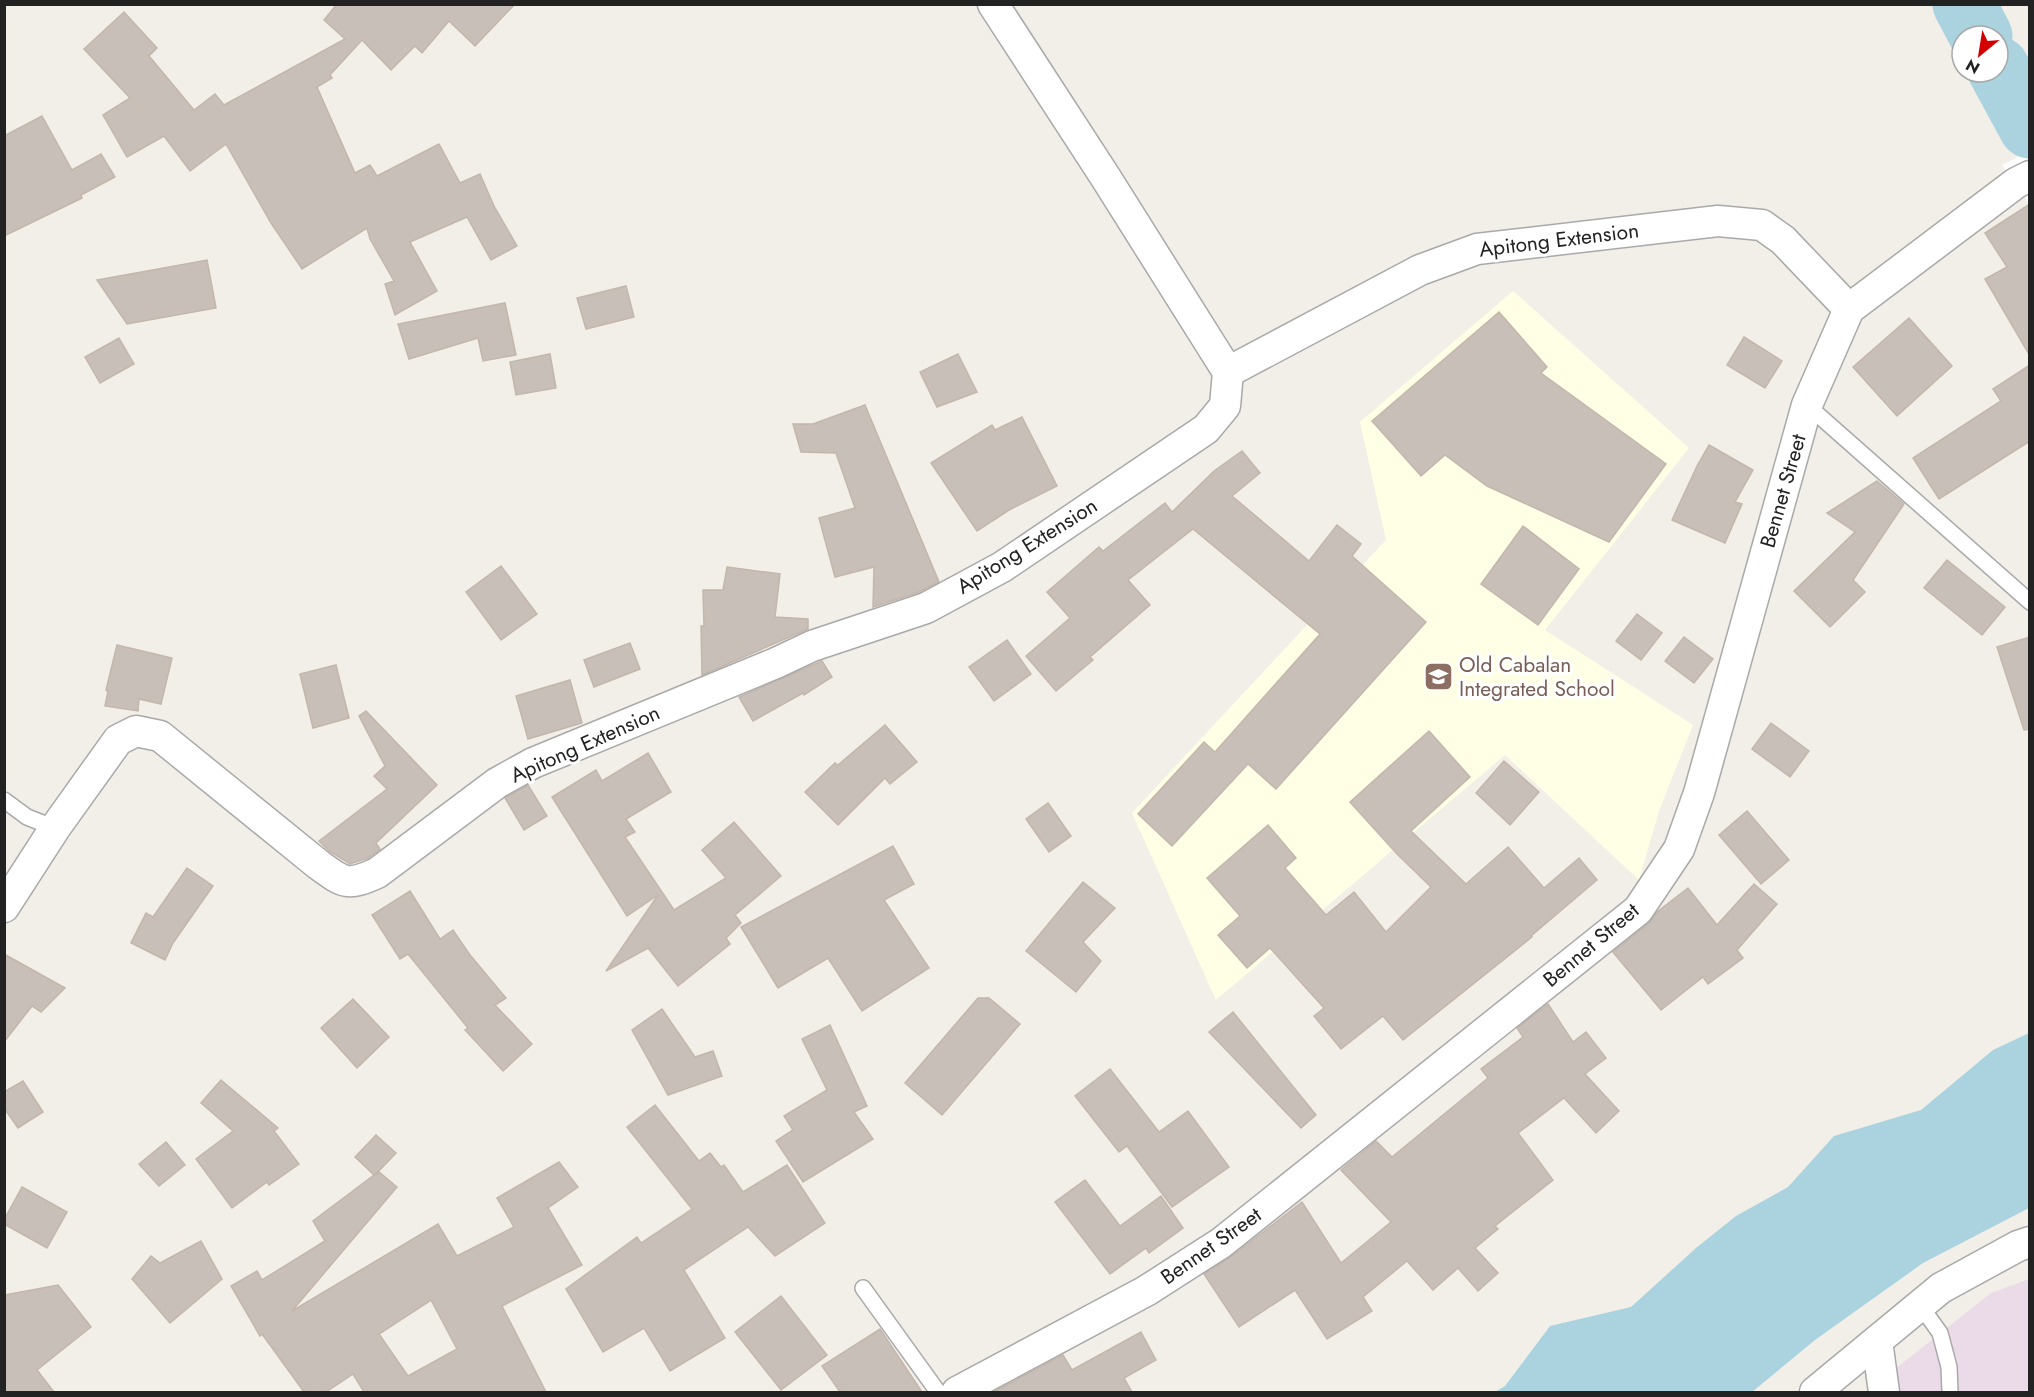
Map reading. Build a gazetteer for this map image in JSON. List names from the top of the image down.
{
  "streets": {
    "street": ["Apitong Extension", "Bennet Street"]
  },
  "crossings": [
    ["Apitong Extension", "Bennet Street"]
  ],
  "places": {
    "school or university": ["Old Cabalan Integrated School"]
  },
  "north": "bottom left"
}
